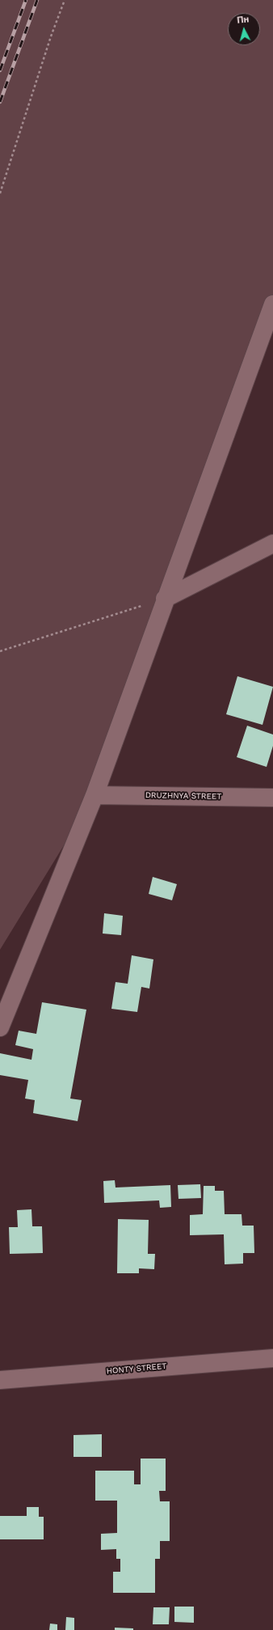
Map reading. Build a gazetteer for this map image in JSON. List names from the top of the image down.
{
  "streets": {
    "street": ["DRUZHNYA STREET", "HONTY STREET"]
  },
  "north": "top"
}
